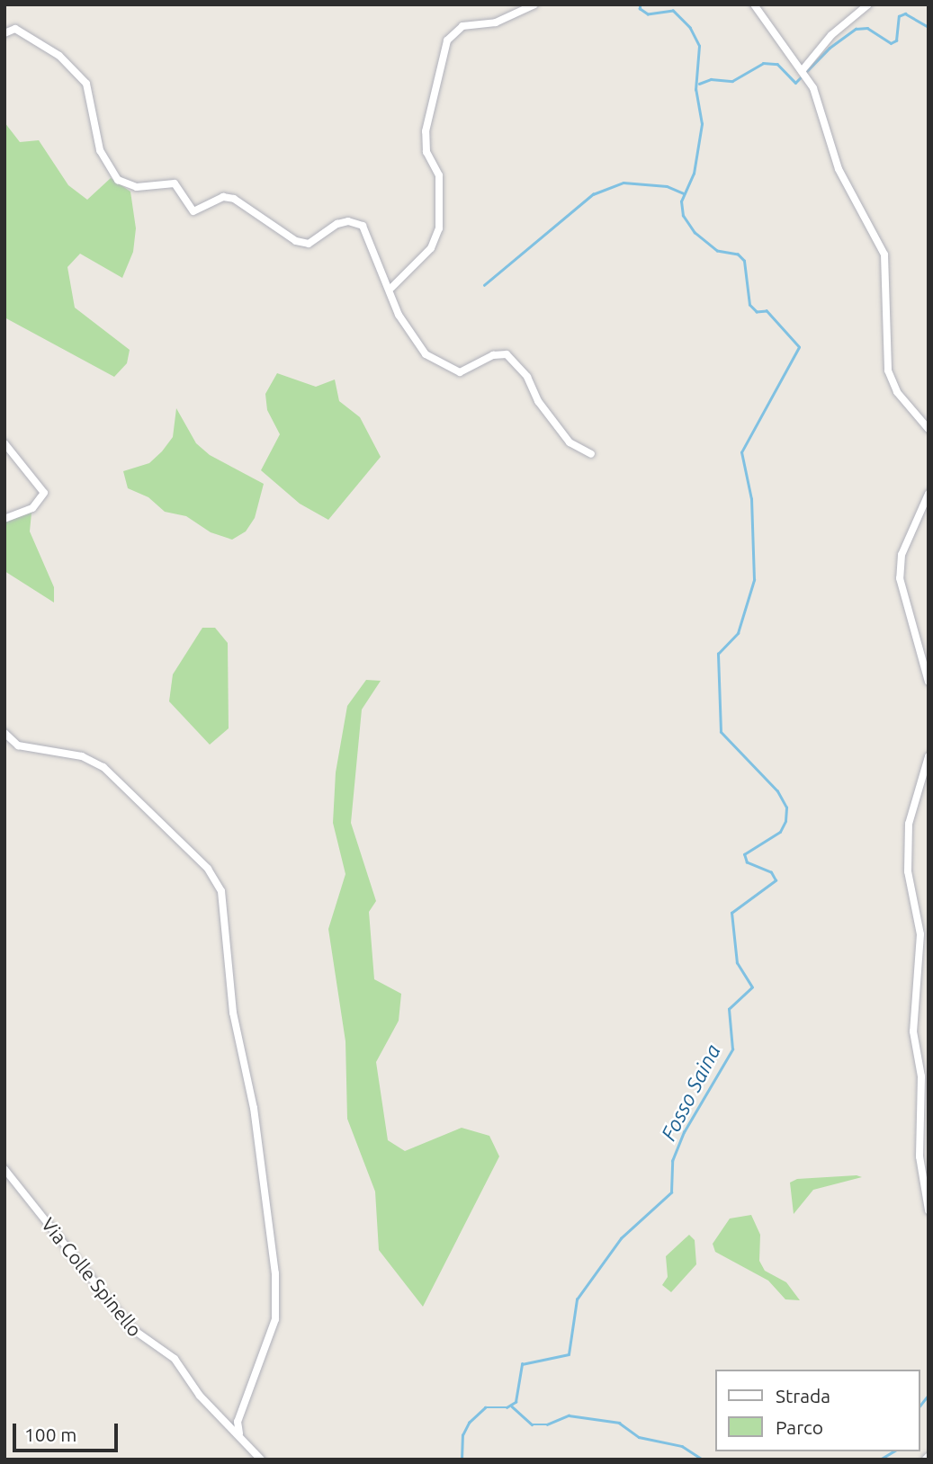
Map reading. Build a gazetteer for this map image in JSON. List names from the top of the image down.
{
  "streets": {
    "street": ["Via Colle Spinello"]
  },
  "water": ["Fosso Saina"],
  "legend": ["Strada", "Parco"],
  "scale_bar": "100 m"
}
